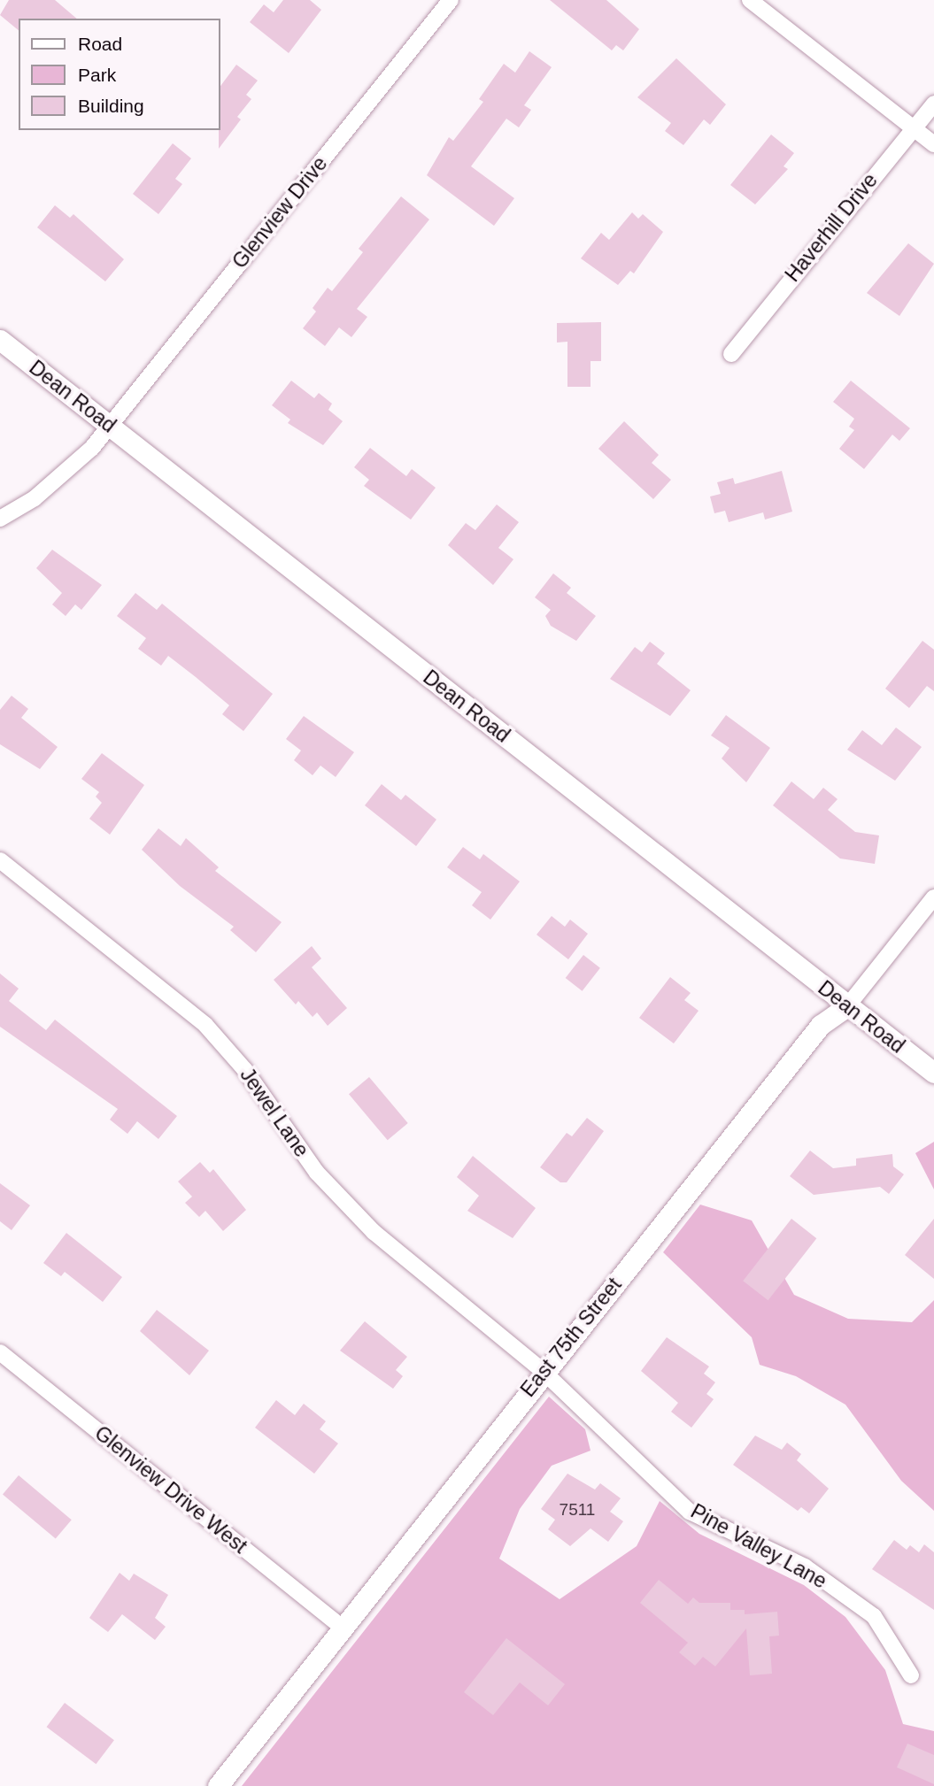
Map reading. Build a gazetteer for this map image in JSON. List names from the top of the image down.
{
  "streets": {
    "street": [
      "Glenview Drive",
      "Haverhill Drive",
      "Dean Road",
      "Jewel Lane",
      "East 75th Street",
      "Glenview Drive West",
      "Pine Valley Lane"
    ]
  },
  "crossings": [
    ["Glenview Drive", "Dean Road"],
    ["Dean Road", "East 75th Street"],
    ["Jewel Lane", "East 75th Street"],
    ["Jewel Lane", "Pine Valley Lane"],
    ["East 75th Street", "Glenview Drive West"],
    ["East 75th Street", "Pine Valley Lane"]
  ],
  "house_numbers": ["7511"],
  "legend": ["Road", "Park", "Building"]
}
